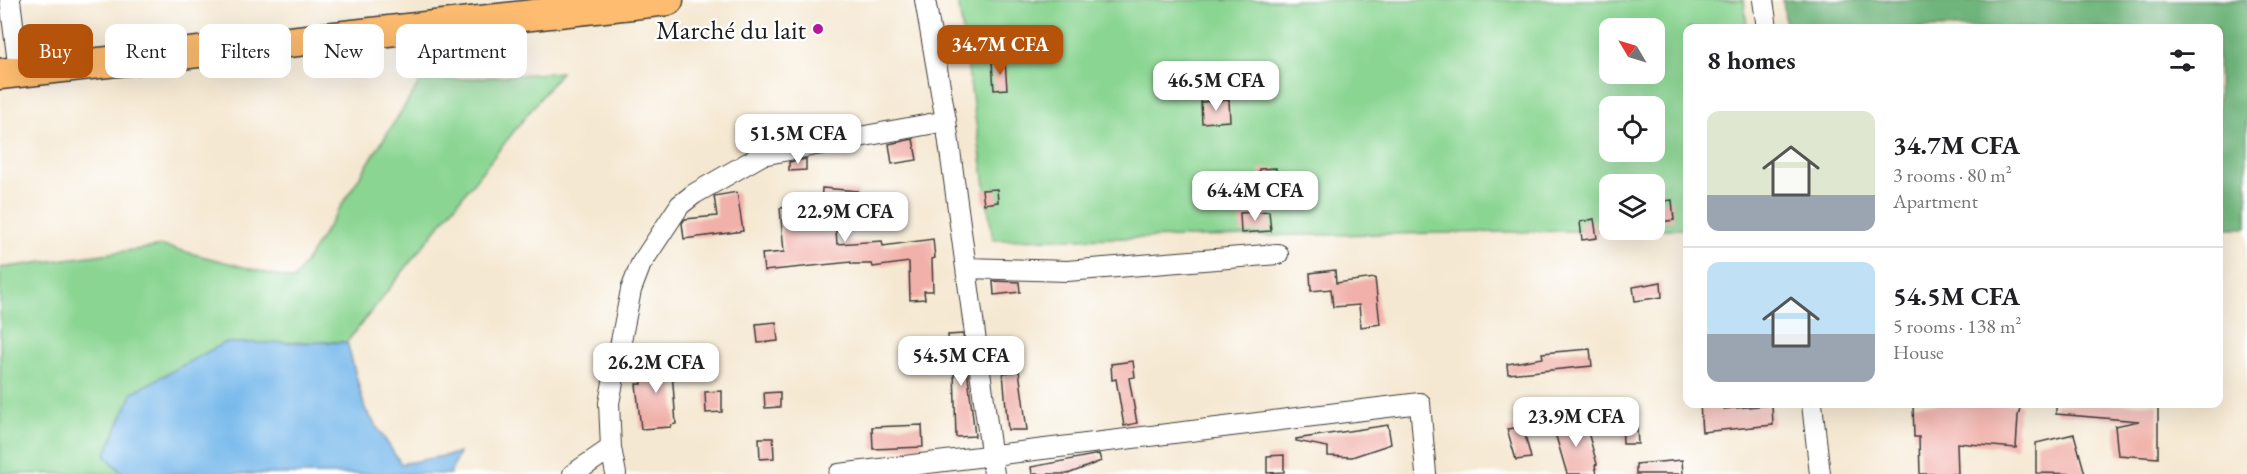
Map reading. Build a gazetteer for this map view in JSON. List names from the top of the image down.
{
  "places": ["Marché du lait"],
  "north": "top left",
  "page": {
    "chip": [
      "Buy",
      "Rent",
      "Filters",
      "New",
      "Apartment"
    ],
    "heading": "8 homes",
    "price": [
      "34.7M CFA",
      "46.5M CFA",
      "51.5M CFA",
      "64.4M CFA",
      "22.9M CFA",
      "54.5M CFA",
      "26.2M CFA",
      "23.9M CFA"
    ],
    "list": [
      {
        "name": "34.7M CFA",
        "note": "3 rooms · 80 m² · Apartment"
      },
      {
        "name": "54.5M CFA",
        "note": "5 rooms · 138 m² · House"
      }
    ]
  }
}
